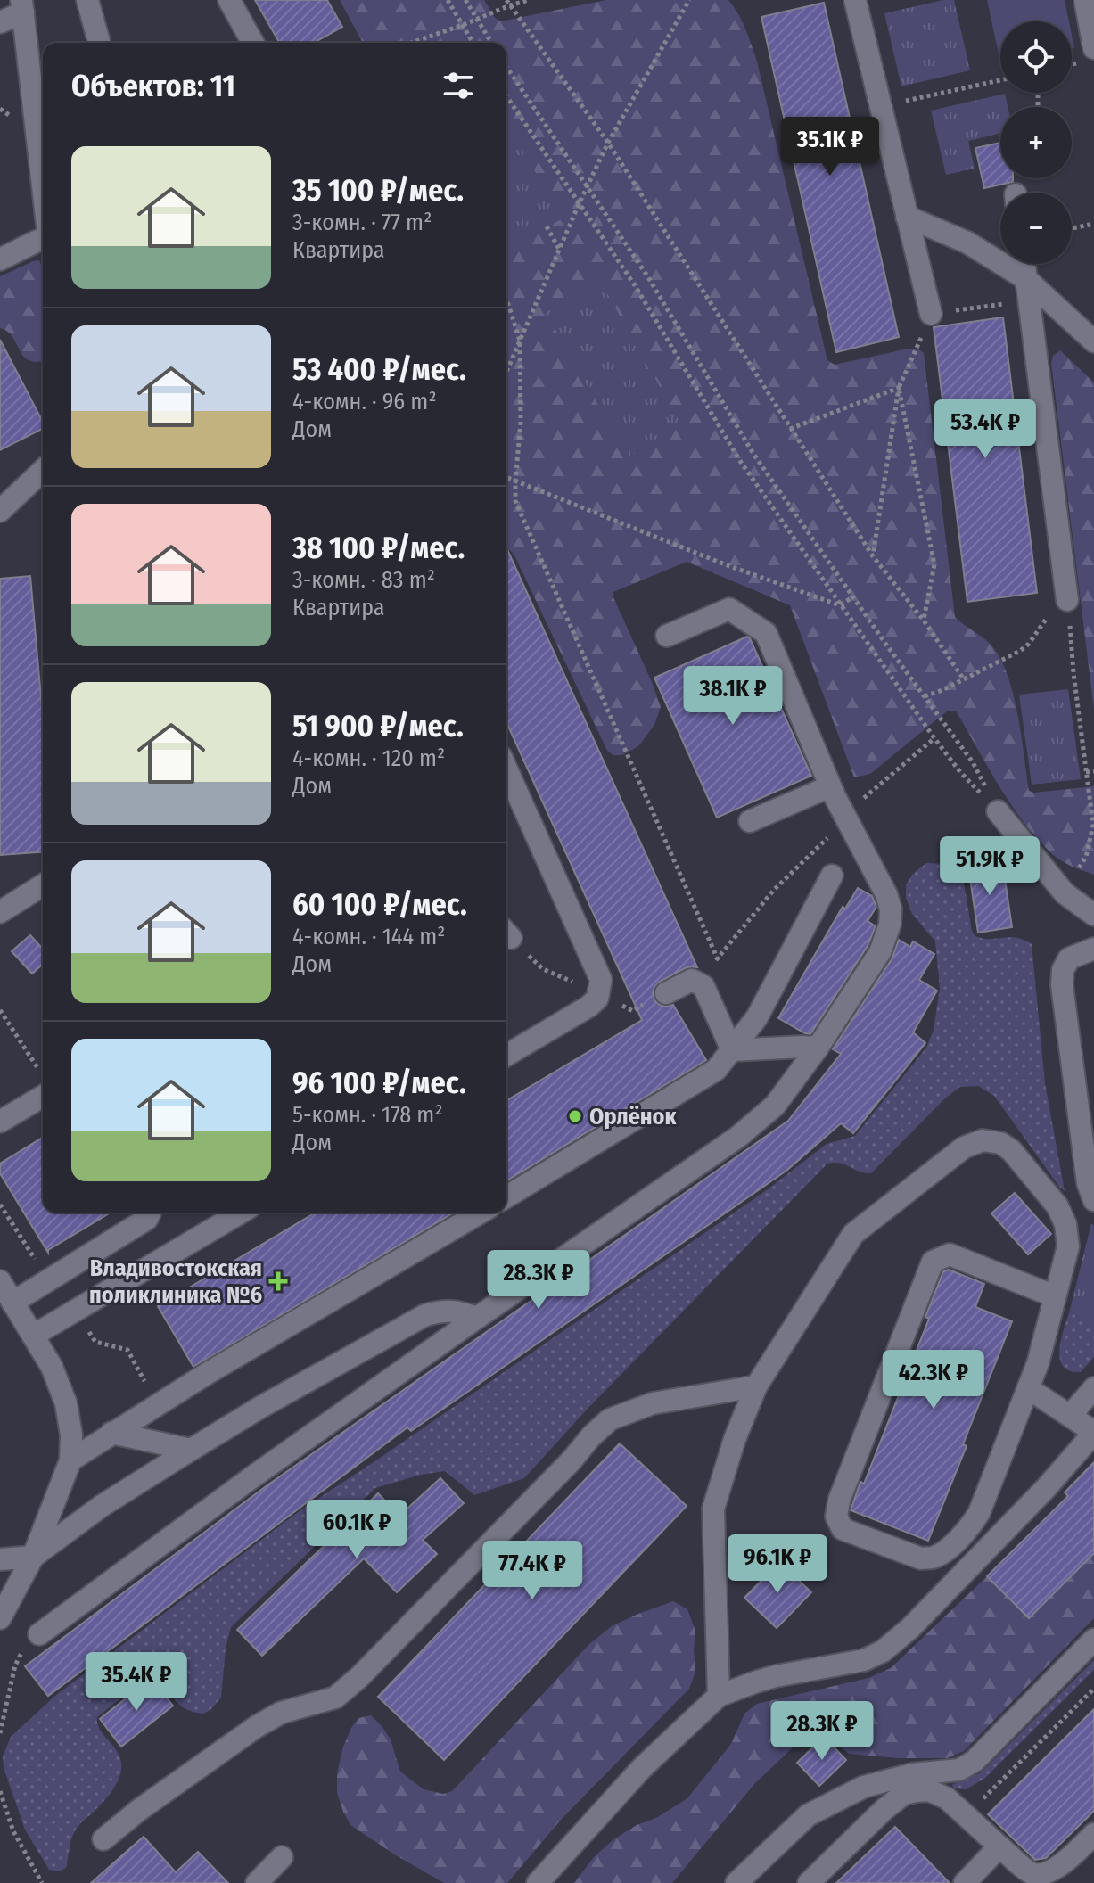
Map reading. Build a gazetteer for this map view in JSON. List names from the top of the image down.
{
  "places": {
    "other": ["Орлёнок"],
    "health": ["Владивостокская поликлиника №6"]
  },
  "page": {
    "map_buttons": ["+", "−"],
    "heading": "Объектов: 11",
    "price": [
      "35.1K ₽",
      "53.4K ₽",
      "38.1K ₽",
      "51.9K ₽",
      "28.3K ₽",
      "42.3K ₽",
      "60.1K ₽",
      "96.1K ₽",
      "77.4K ₽",
      "35.4K ₽",
      "28.3K ₽"
    ],
    "list": [
      {
        "name": "35 100 ₽/мес.",
        "note": "3-комн. · 77 m² · Квартира"
      },
      {
        "name": "53 400 ₽/мес.",
        "note": "4-комн. · 96 m² · Дом"
      },
      {
        "name": "38 100 ₽/мес.",
        "note": "3-комн. · 83 m² · Квартира"
      },
      {
        "name": "51 900 ₽/мес.",
        "note": "4-комн. · 120 m² · Дом"
      },
      {
        "name": "60 100 ₽/мес.",
        "note": "4-комн. · 144 m² · Дом"
      },
      {
        "name": "96 100 ₽/мес.",
        "note": "5-комн. · 178 m² · Дом"
      }
    ]
  }
}
